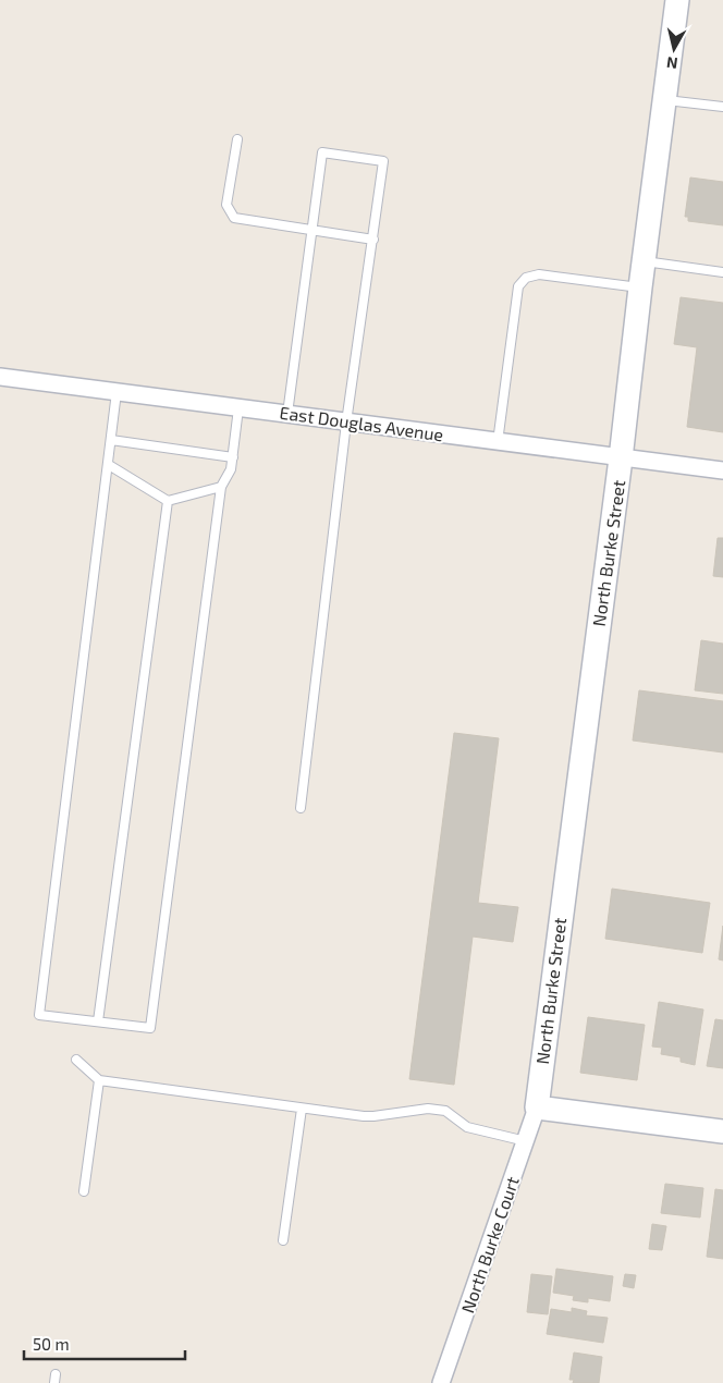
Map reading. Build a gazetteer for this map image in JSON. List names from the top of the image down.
{
  "streets": {
    "street": ["East Douglas Avenue", "North Burke Street", "North Burke Court"]
  },
  "crossings": [
    ["East Douglas Avenue", "North Burke Street"],
    ["North Burke Street", "North Burke Court"]
  ],
  "scale_bar": "50 m",
  "north": "bottom"
}
